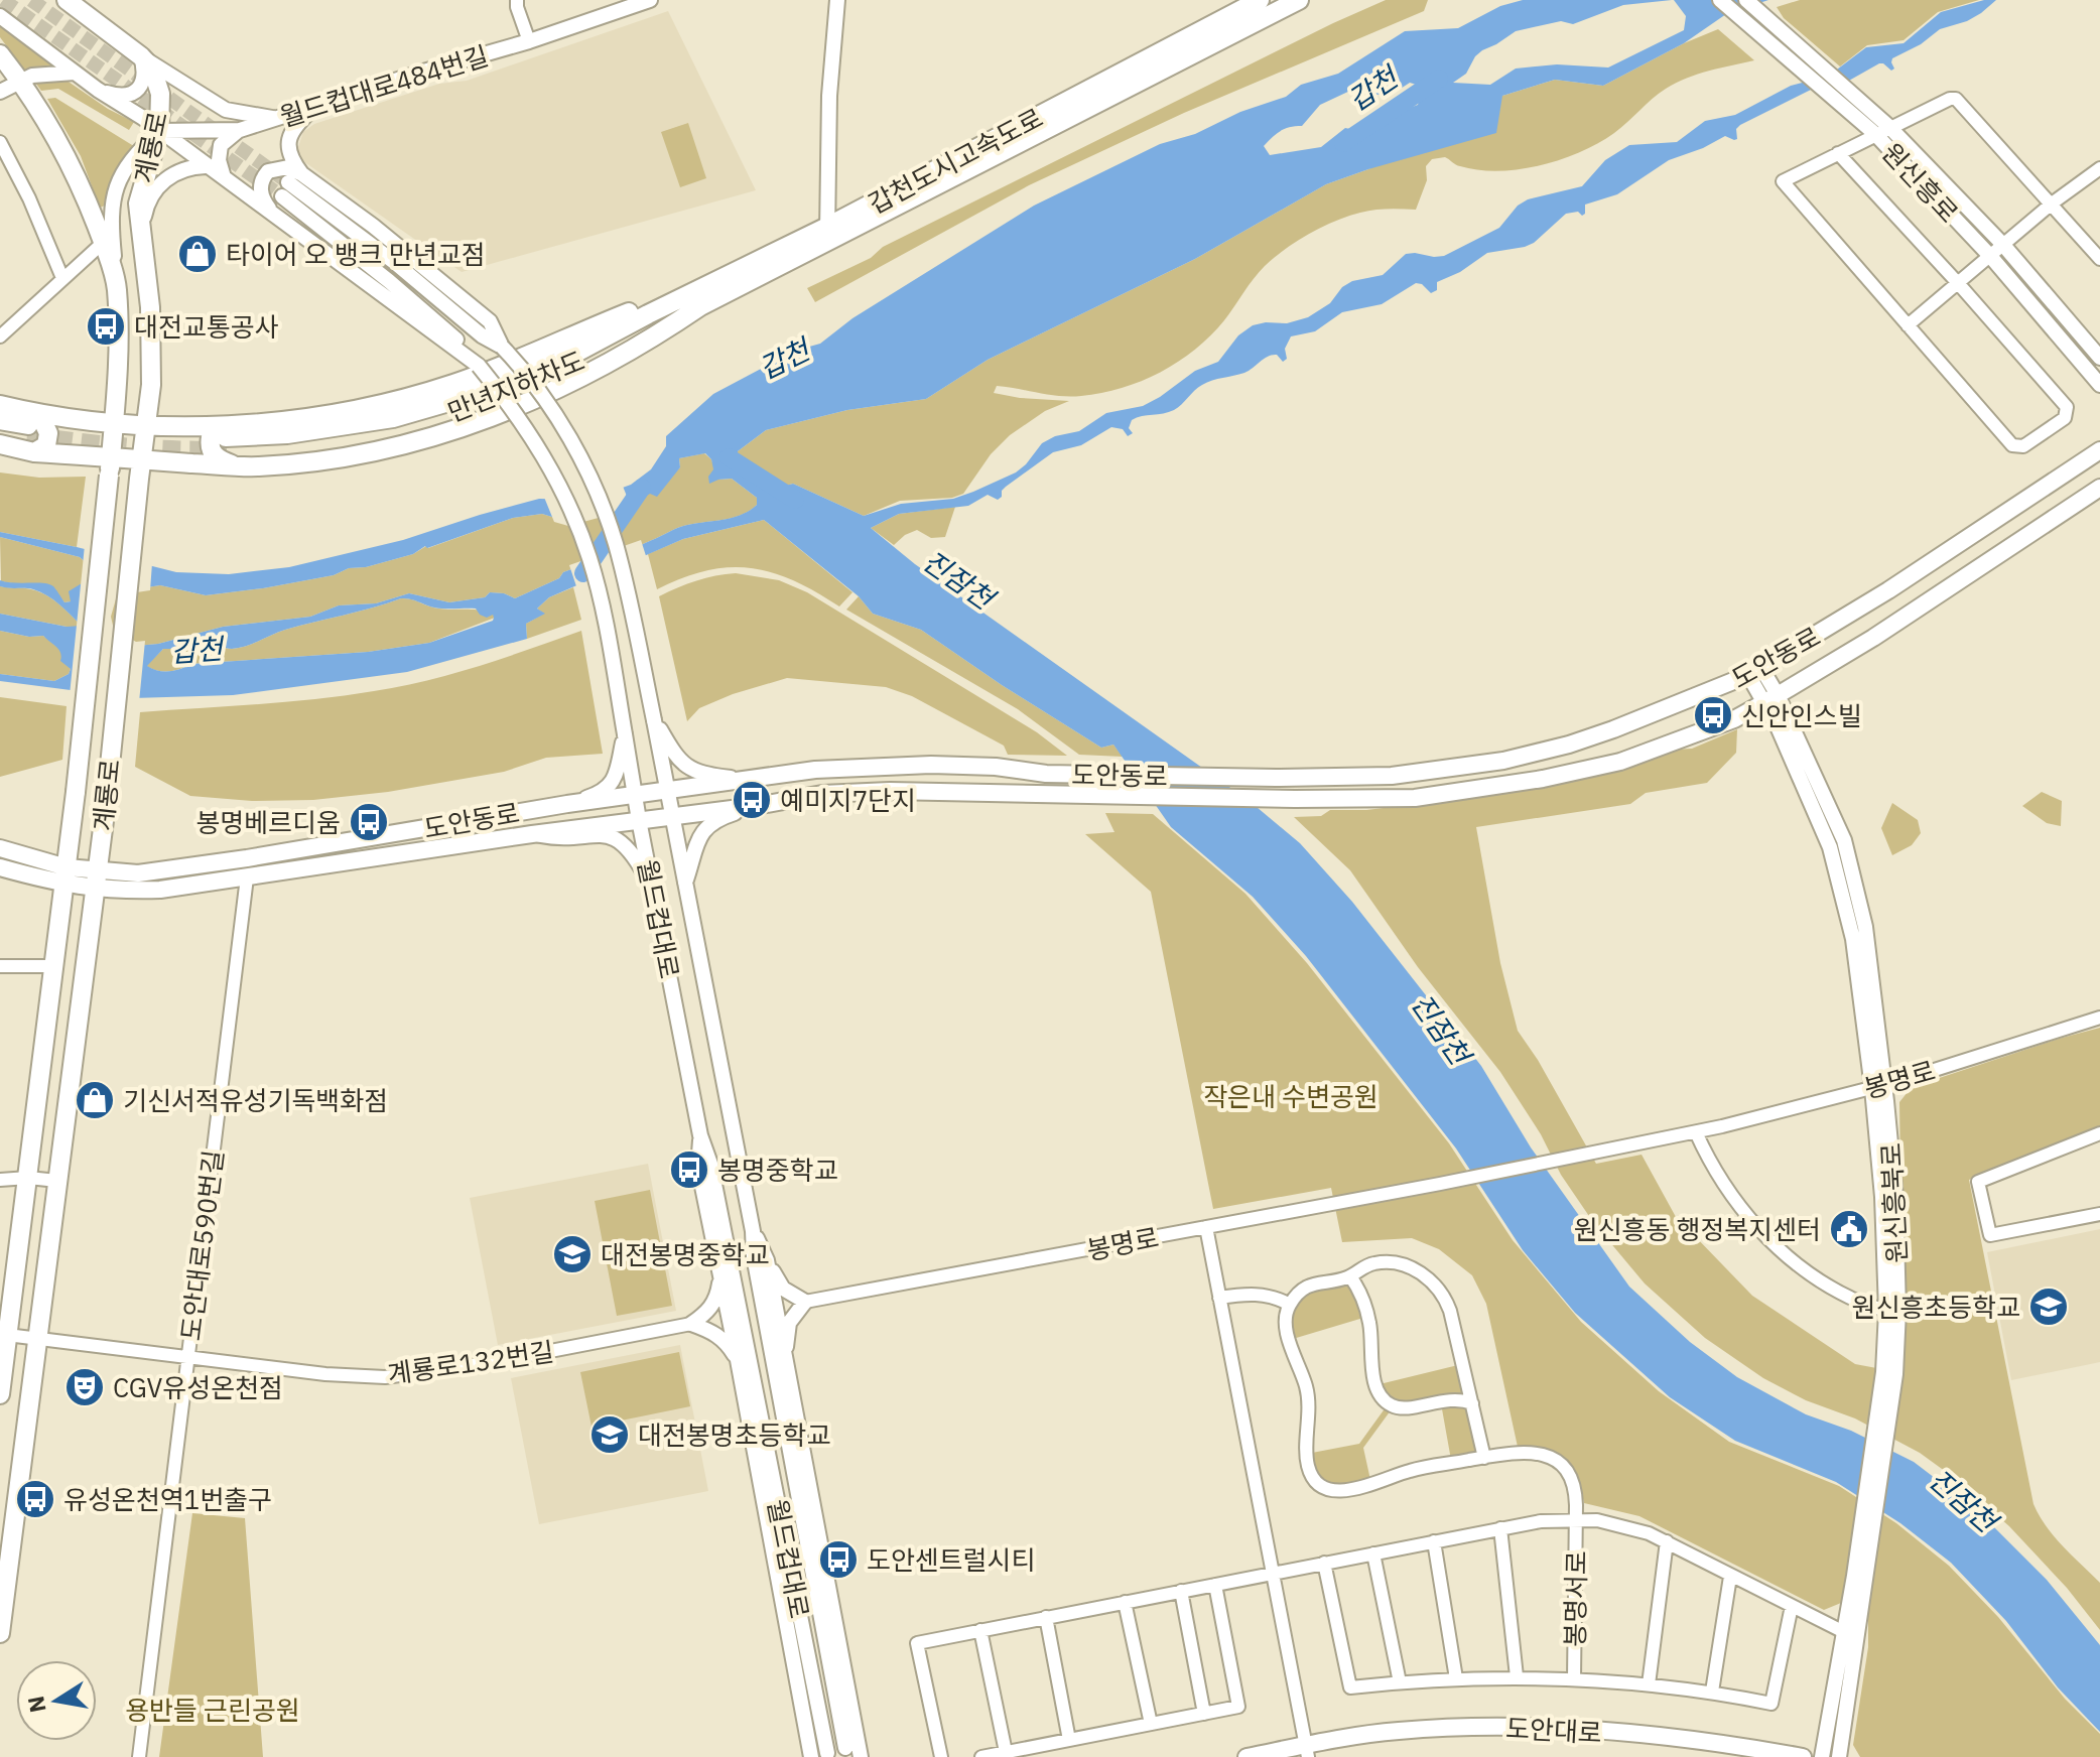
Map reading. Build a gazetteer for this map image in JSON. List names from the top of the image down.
{
  "streets": {
    "main road": [
      "계룡로",
      "갑천도시고속도로",
      "만년지하차도",
      "도안동로",
      "도안대로"
    ],
    "street": [
      "월드컵대로484번길",
      "원신흥로",
      "월드컵대로",
      "봉명로",
      "원신흥북로",
      "도안대로590번길",
      "계룡로132번길",
      "봉명서로"
    ]
  },
  "crossings": [
    ["월드컵대로484번길", "계룡로"],
    ["계룡로", "도안동로"],
    ["계룡로", "계룡로132번길"],
    ["갑천도시고속도로", "만년지하차도"],
    ["도안동로", "월드컵대로"],
    ["도안동로", "원신흥북로"],
    ["도안동로", "도안대로590번길"],
    ["봉명로", "원신흥북로"],
    ["원신흥북로", "봉명서로"],
    ["도안대로590번길", "계룡로132번길"]
  ],
  "water": ["갑천", "진잠천"],
  "parks": ["작은내 수변공원", "용반들 근린공원"],
  "places": {
    "shop": ["타이어 오 뱅크 만년교점", "기신서적유성기독백화점"],
    "bus stop": [
      "대전교통공사",
      "신안인스빌",
      "예미지7단지",
      "봉명베르디움",
      "봉명중학교",
      "유성온천역1번출구",
      "도안센트럴시티"
    ],
    "public building": ["원신흥동 행정복지센터"],
    "school or university": ["대전봉명중학교", "원신흥초등학교", "대전봉명초등학교"],
    "theatre": ["CGV유성온천점"]
  },
  "north": "left"
}
